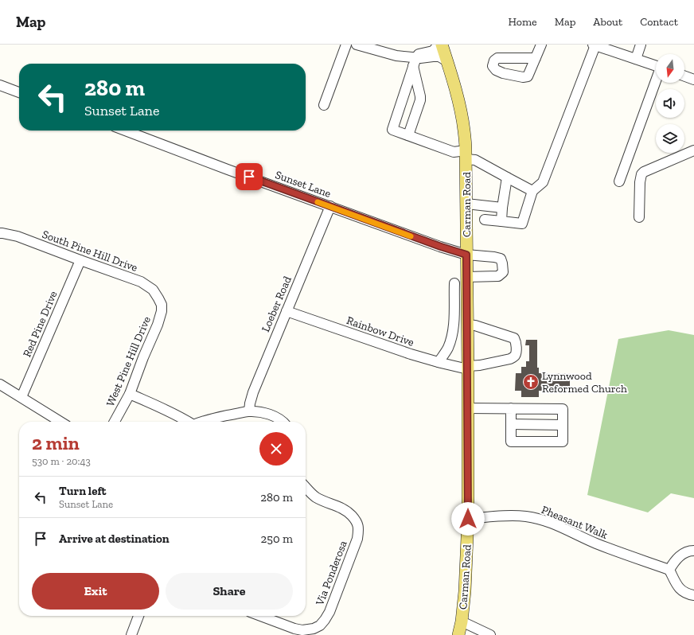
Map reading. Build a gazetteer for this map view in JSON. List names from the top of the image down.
{
  "streets": {
    "main road": ["Carman Road"],
    "street": [
      "Sunset Lane",
      "South Pine Hill Drive",
      "Loeber Road",
      "Red Pine Drive",
      "Rainbow Drive",
      "West Pine Hill Drive",
      "Pheasant Walk",
      "Via Ponderosa"
    ]
  },
  "crossings": [
    ["Sunset Lane", "Carman Road"],
    ["Sunset Lane", "Loeber Road"],
    ["Carman Road", "Rainbow Drive"],
    ["Carman Road", "Pheasant Walk"],
    ["South Pine Hill Drive", "Red Pine Drive"],
    ["South Pine Hill Drive", "West Pine Hill Drive"],
    ["Loeber Road", "Rainbow Drive"]
  ],
  "places": {
    "church": ["Lynnwood Reformed Church"]
  },
  "north": "bottom",
  "page": {
    "header": "Map",
    "nav": [
      "Home",
      "Map",
      "About",
      "Contact"
    ],
    "turn": ["280 m", "Sunset Lane"],
    "heading": ["2 min", "530 m · 20:43"],
    "list": [
      {
        "name": "Turn left",
        "note": "Sunset Lane",
        "value": "280 m"
      },
      {
        "name": "Arrive at destination",
        "value": "250 m"
      }
    ],
    "buttons": ["Exit", "Share"]
  }
}
